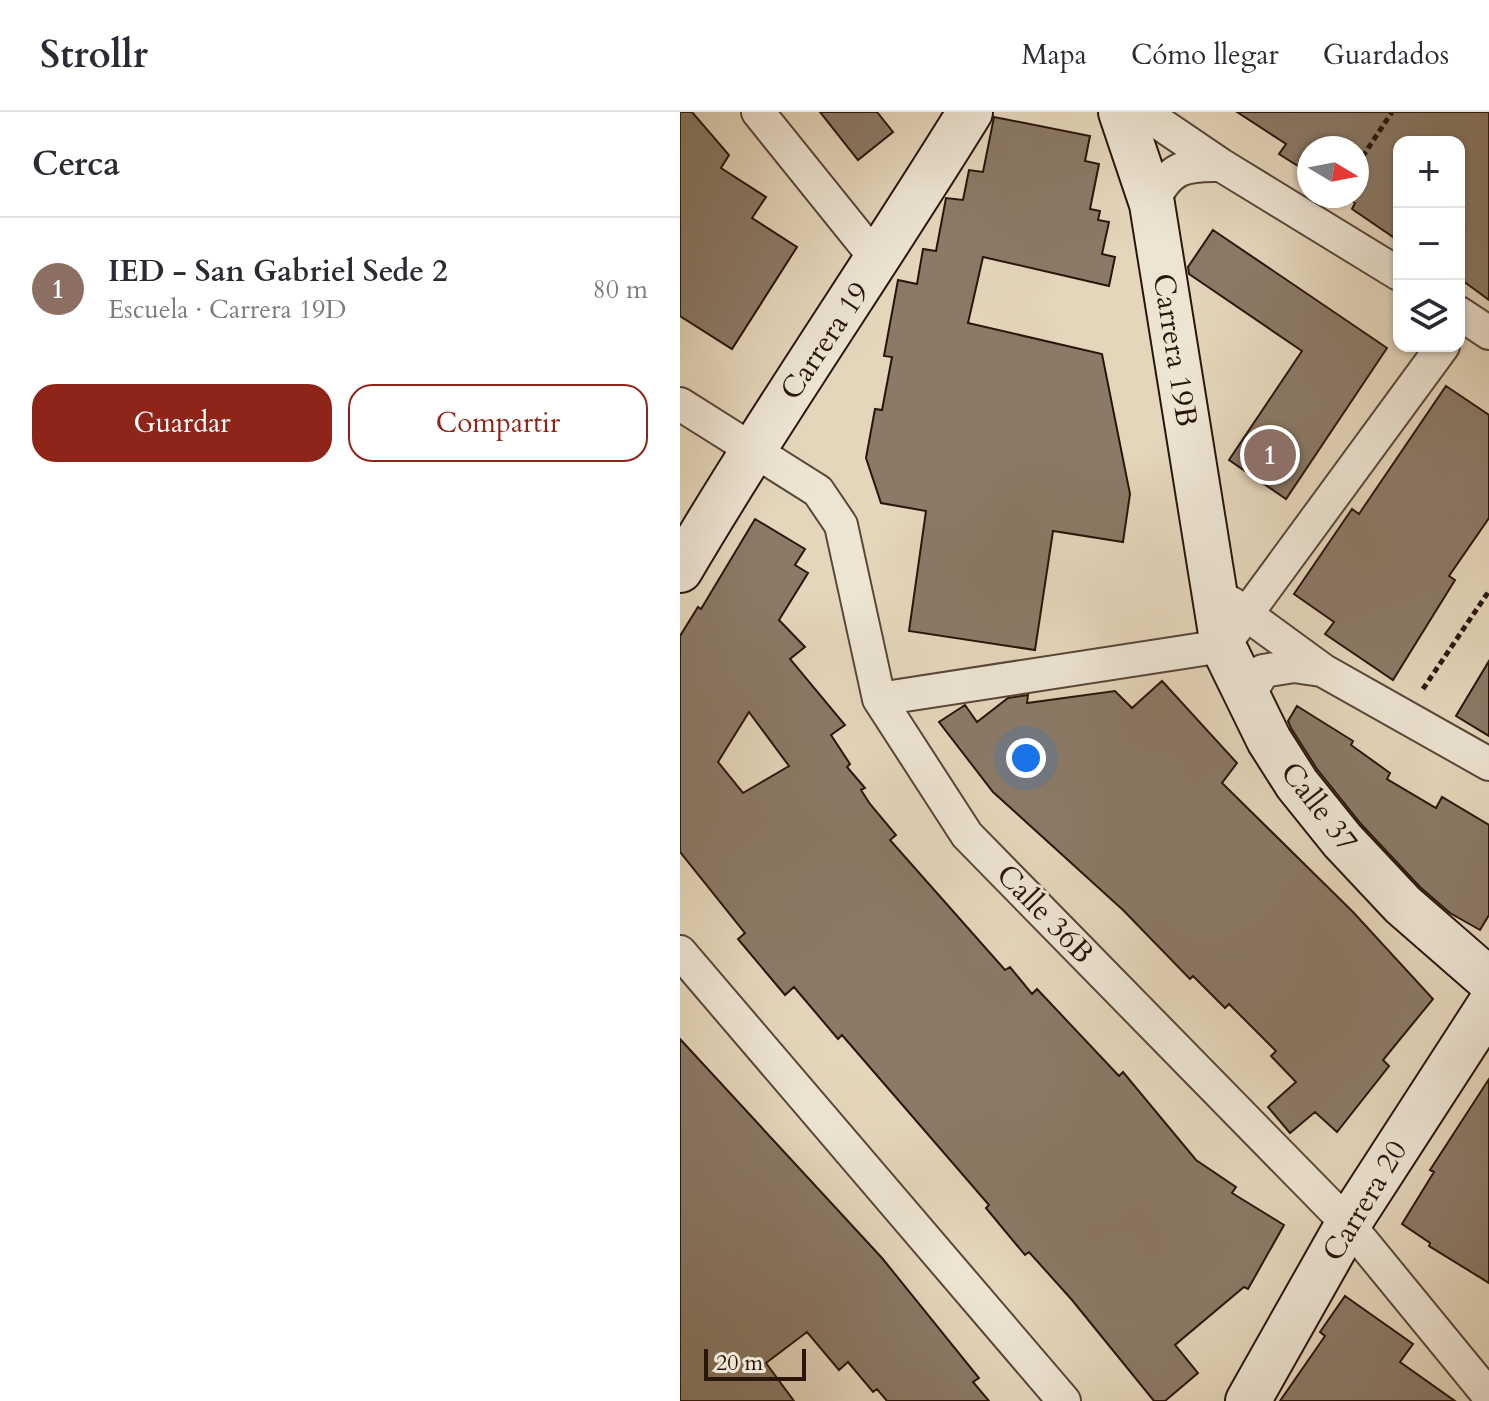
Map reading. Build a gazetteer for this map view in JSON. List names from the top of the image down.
{
  "streets": {
    "street": [
      "Carrera 19",
      "Carrera 19B",
      "Calle 37",
      "Calle 36B",
      "Carrera 20"
    ]
  },
  "crossings": [
    ["Carrera 19", "Calle 36B"],
    ["Carrera 19B", "Calle 37"],
    ["Calle 36B", "Carrera 20"]
  ],
  "scale_bar": "20 m",
  "north": "right",
  "page": {
    "header": "Strollr",
    "nav": ["Mapa", "Cómo llegar", "Guardados"],
    "heading": "Cerca",
    "map_buttons": ["+", "−"],
    "list": [
      {
        "mark": "1",
        "name": "IED - San Gabriel Sede 2",
        "note": "Escuela · Carrera 19D",
        "value": "80 m"
      }
    ],
    "buttons": ["Guardar", "Compartir"],
    "pins": "1",
    "scale": "20 m"
  }
}
